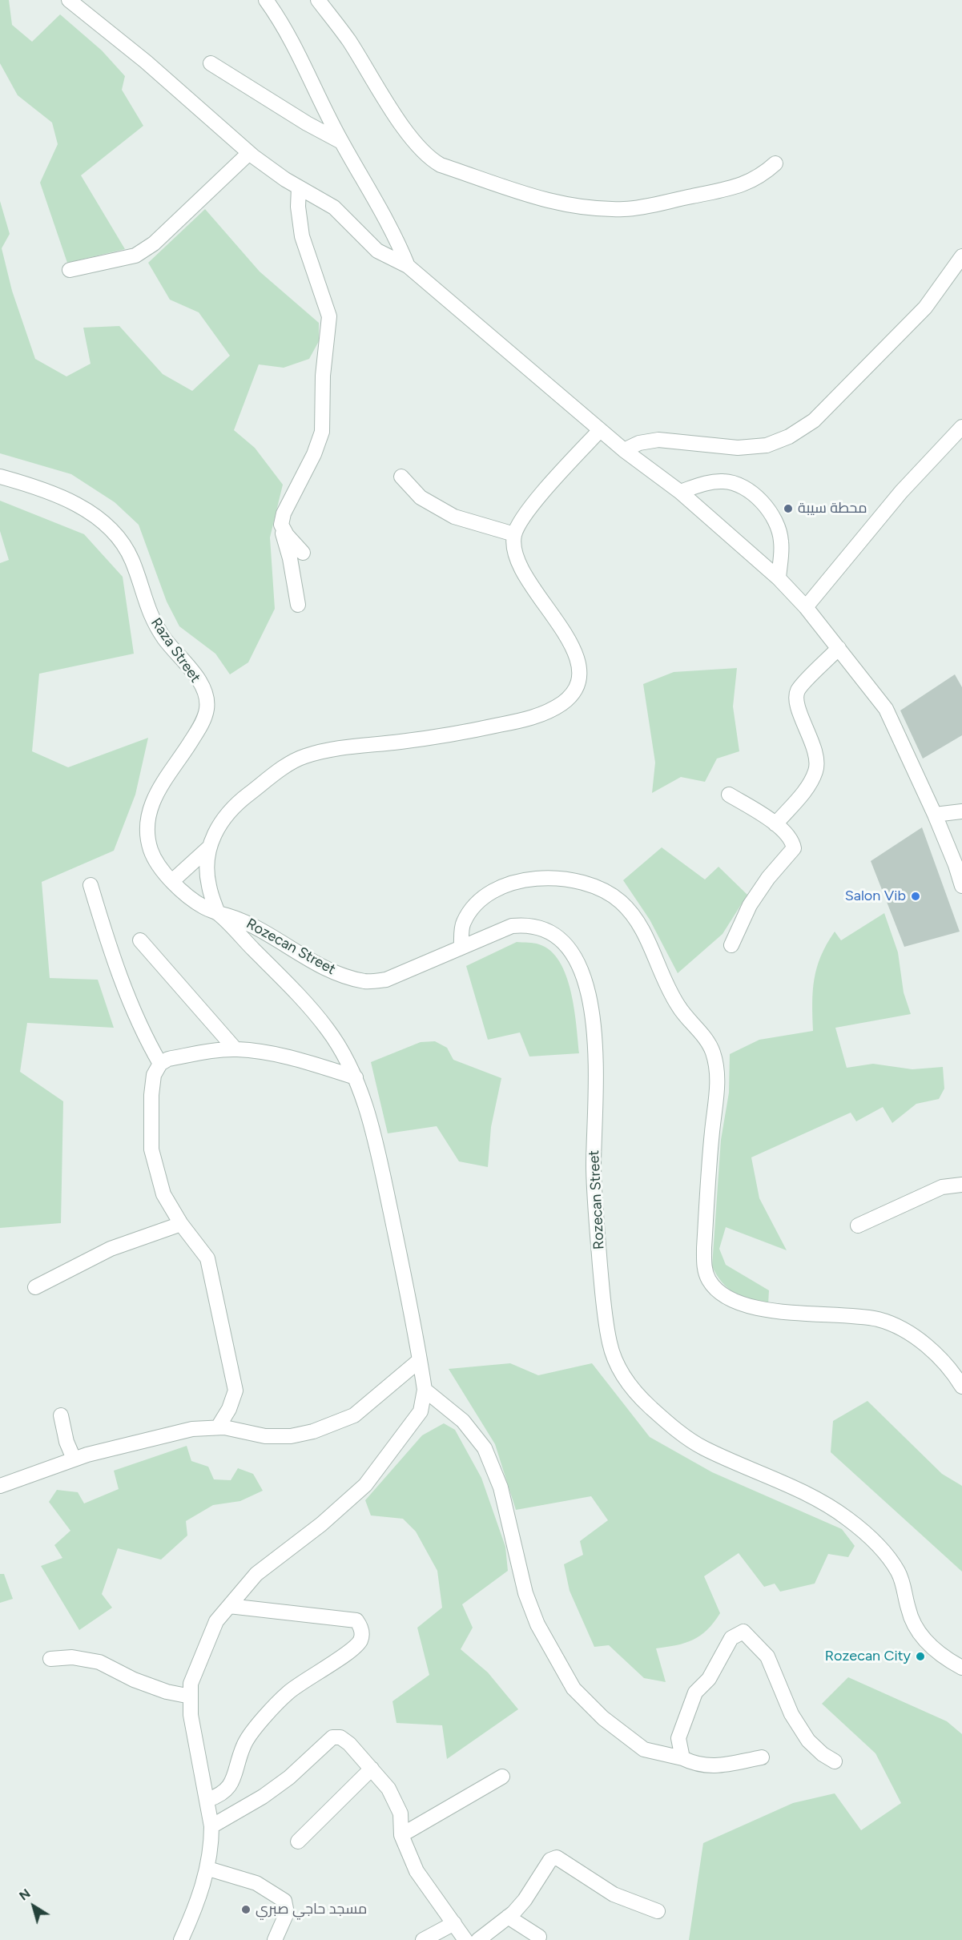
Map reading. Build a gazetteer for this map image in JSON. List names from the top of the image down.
{
  "streets": {
    "street": ["Raza Street", "Rozecan Street"]
  },
  "crossings": [
    ["Raza Street", "Rozecan Street"]
  ],
  "places": [
    "محطة سيبة",
    "Salon Vib",
    "Rozecan City",
    "مسجد حاجي صبري"
  ],
  "north": "top left"
}
